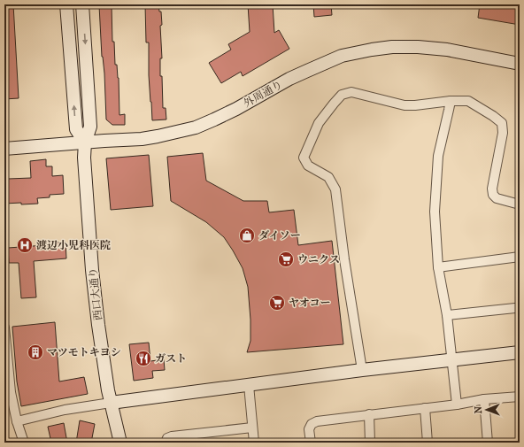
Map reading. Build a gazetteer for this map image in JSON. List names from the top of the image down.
{
  "streets": {
    "street": ["外周通り", "西口大通り"]
  },
  "crossings": [
    ["外周通り", "西口大通り"]
  ],
  "places": {
    "shop": ["ダイソー"],
    "hospital": ["渡辺小児科医院"],
    "supermarket": ["ウニクス", "ヤオコー"],
    "building": ["マツモトキヨシ"],
    "restaurant": ["ガスト"]
  },
  "north": "left"
}
